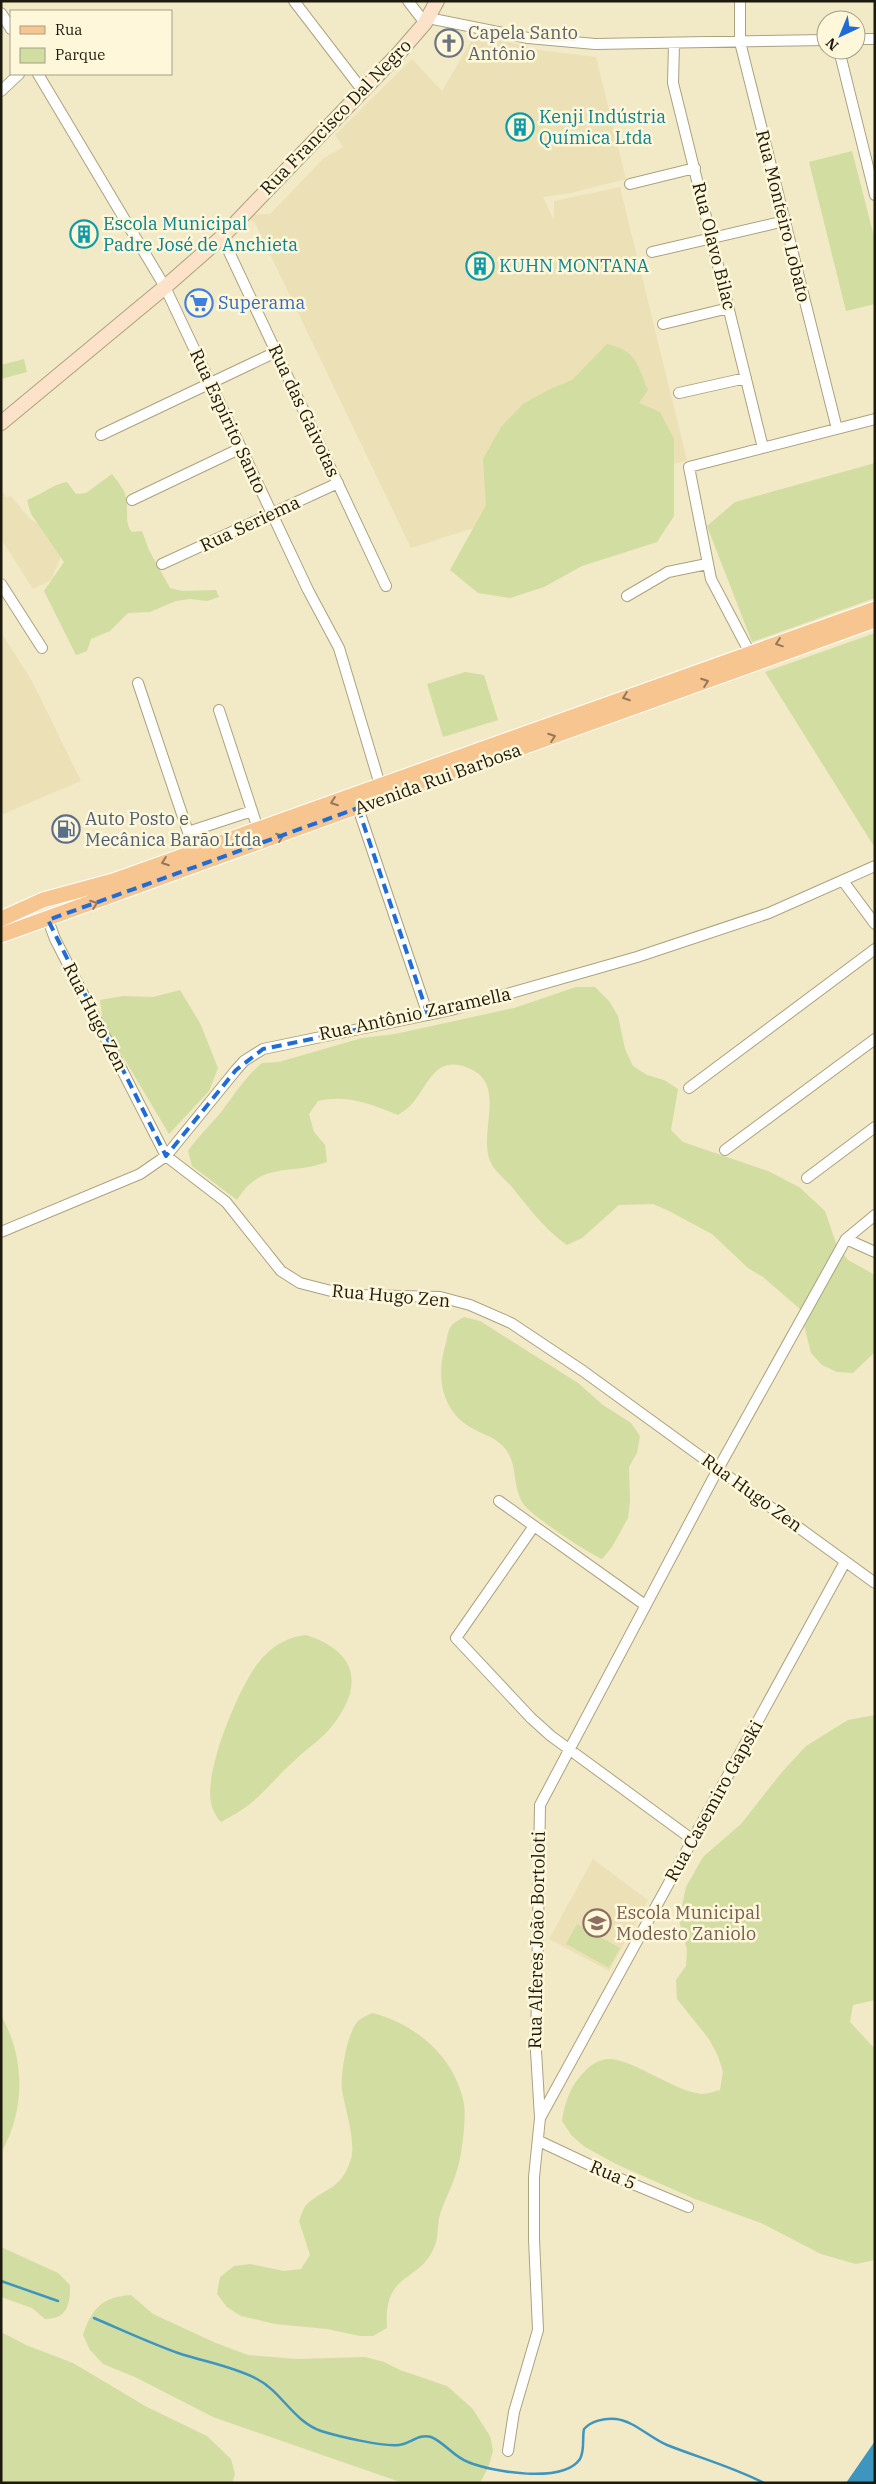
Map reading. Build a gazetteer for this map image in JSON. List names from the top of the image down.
{
  "streets": {
    "main road": ["Avenida Rui Barbosa"],
    "street": [
      "Rua Francisco Dal Negro",
      "Rua Monteiro Lobato",
      "Rua Olavo Bilac",
      "Rua das Gaivotas",
      "Rua Espírito Santo",
      "Rua Seriema",
      "Rua Antônio Zaramella",
      "Rua Hugo Zen",
      "Rua Casemiro Gapski",
      "Rua Alferes João Bortoloti",
      "Rua 5"
    ]
  },
  "crossings": [
    ["Rua Francisco Dal Negro", "Rua das Gaivotas"],
    ["Rua Francisco Dal Negro", "Rua Espírito Santo"],
    ["Rua das Gaivotas", "Rua Seriema"],
    ["Rua Espírito Santo", "Rua Seriema"],
    ["Rua Espírito Santo", "Avenida Rui Barbosa"],
    ["Avenida Rui Barbosa", "Rua Hugo Zen"],
    ["Rua Antônio Zaramella", "Rua Hugo Zen"],
    ["Rua Hugo Zen", "Rua Casemiro Gapski"],
    ["Rua Hugo Zen", "Rua Alferes João Bortoloti"],
    ["Rua Casemiro Gapski", "Rua Alferes João Bortoloti"],
    ["Rua Alferes João Bortoloti", "Rua 5"]
  ],
  "places": {
    "church": ["Capela Santo Antônio"],
    "building": ["Kenji Indústria Química Ltda", "Escola Municipal Padre José de Anchieta", "KUHN MONTANA"],
    "supermarket": ["Superama"],
    "fuel station": ["Auto Posto e Mecânica Barão Ltda"],
    "school or university": ["Escola Municipal Modesto Zaniolo"]
  },
  "legend": ["Rua", "Parque"],
  "north": "bottom left"
}
